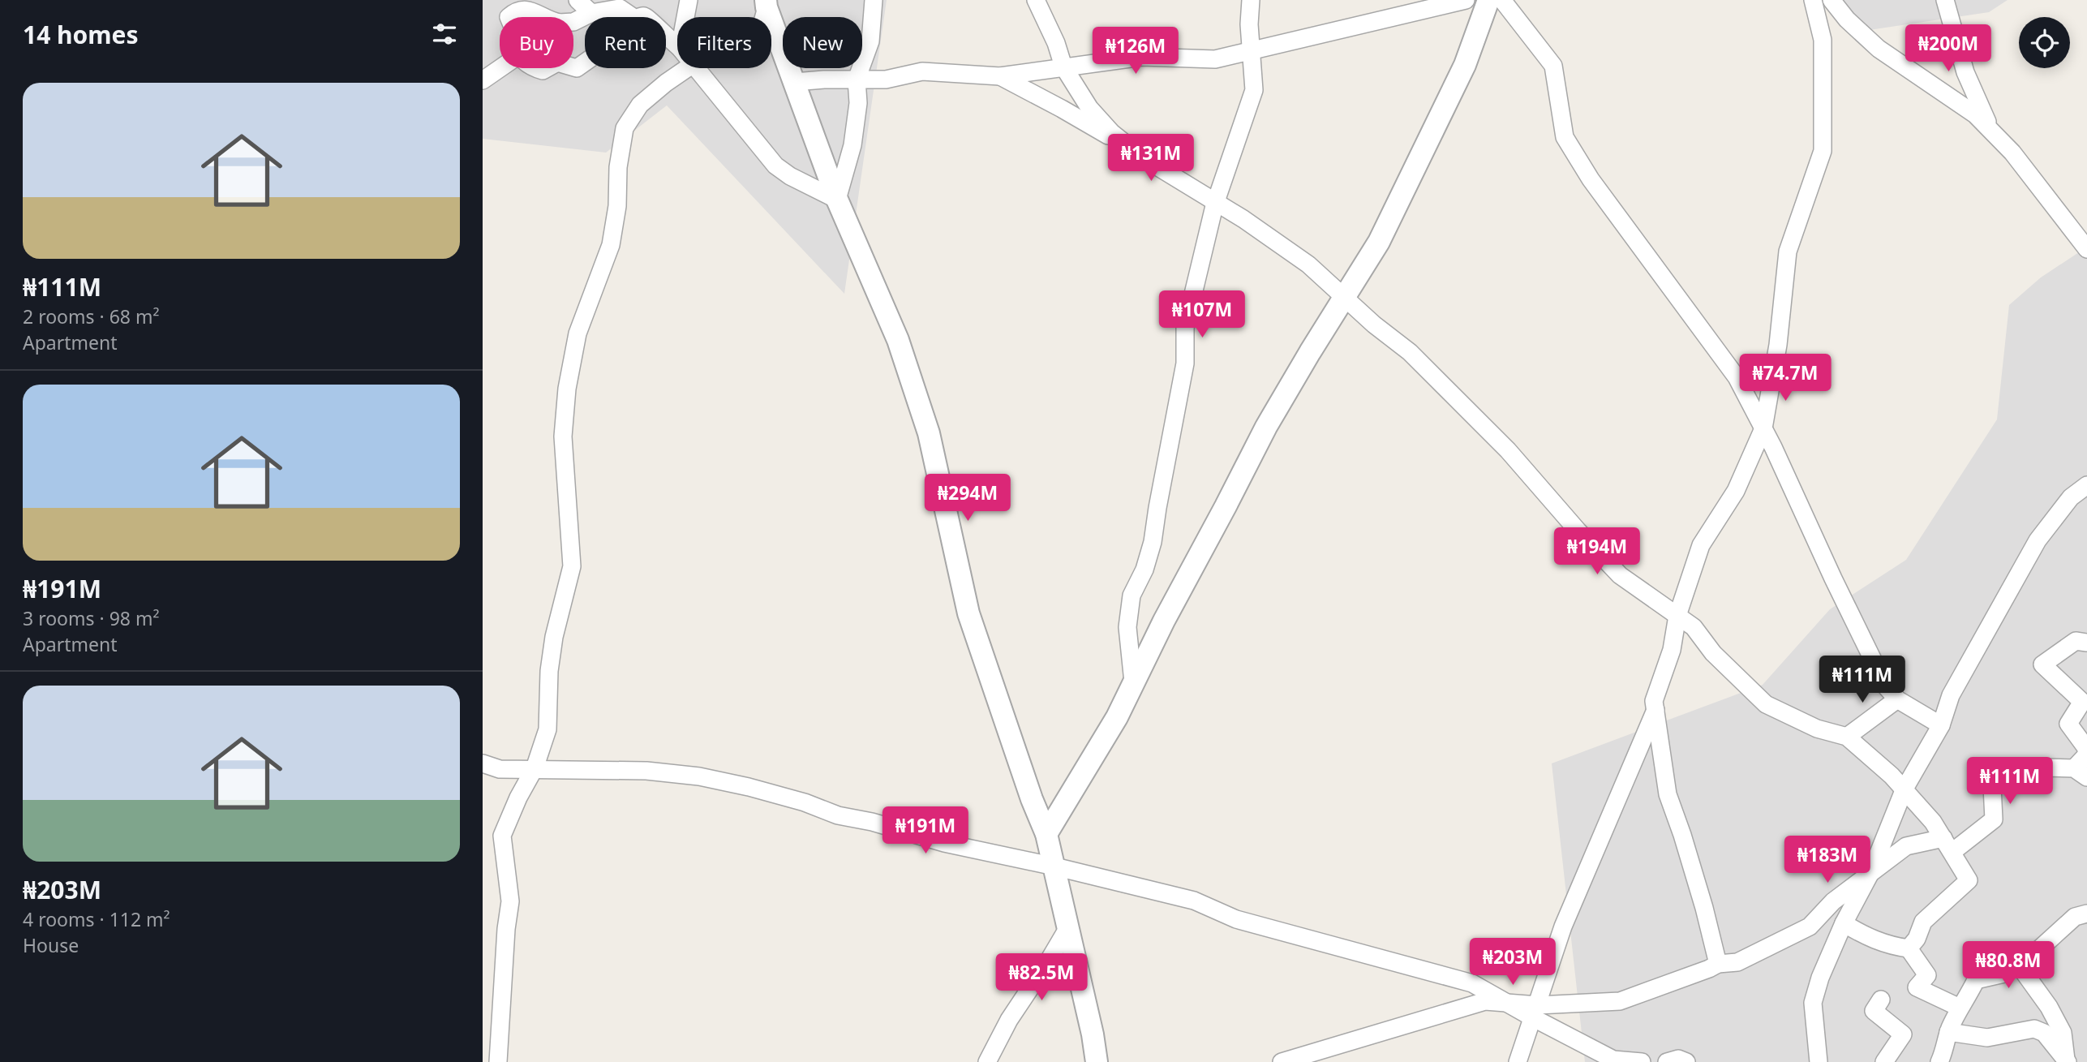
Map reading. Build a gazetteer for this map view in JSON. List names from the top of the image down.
{
  "page": {
    "heading": "14 homes",
    "chip": [
      "Buy",
      "Rent",
      "Filters",
      "New"
    ],
    "price": [
      "₦200M",
      "₦126M",
      "₦131M",
      "₦107M",
      "₦74.7M",
      "₦294M",
      "₦194M",
      "₦111M",
      "₦111M",
      "₦191M",
      "₦183M",
      "₦203M",
      "₦80.8M",
      "₦82.5M"
    ],
    "list": [
      {
        "name": "₦111M",
        "note": "2 rooms · 68 m² · Apartment"
      },
      {
        "name": "₦191M",
        "note": "3 rooms · 98 m² · Apartment"
      },
      {
        "name": "₦203M",
        "note": "4 rooms · 112 m² · House"
      }
    ]
  }
}
